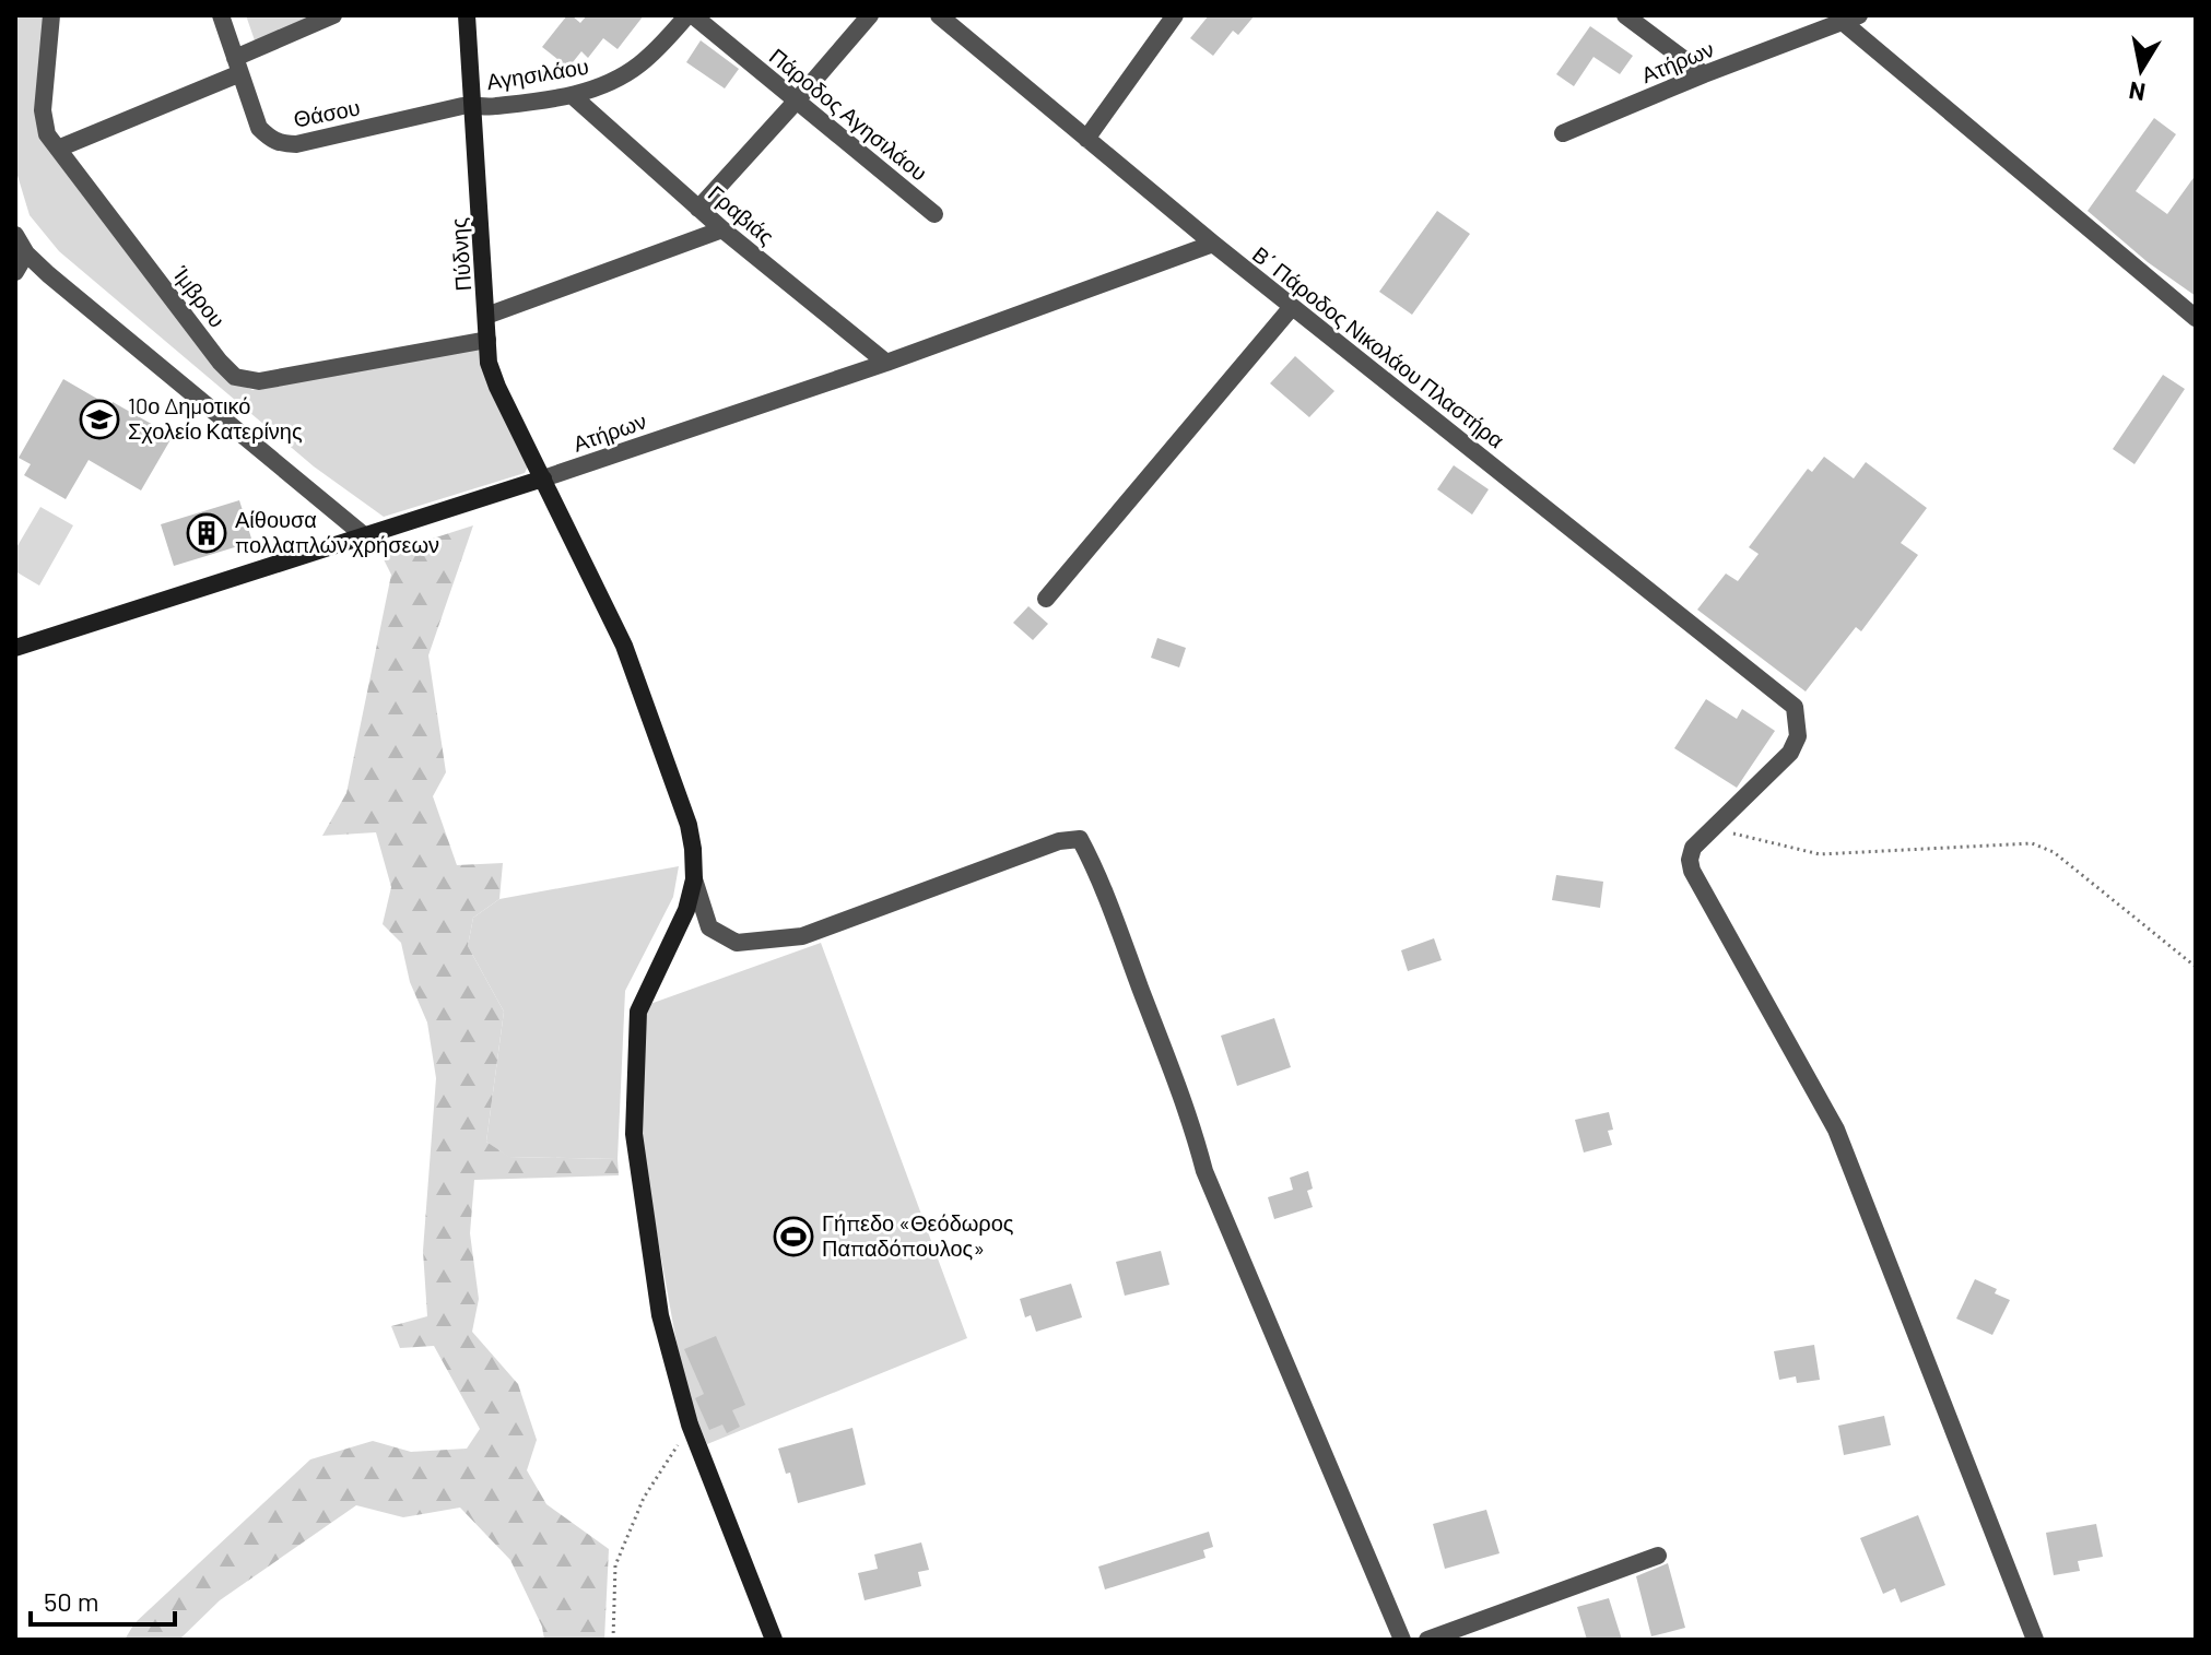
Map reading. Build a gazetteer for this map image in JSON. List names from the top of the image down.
{
  "streets": {
    "street": [
      "Ατήρων",
      "Αγησιλάου",
      "Θάσου",
      "Πάροδος Αγησιλάου",
      "Γραβιάς",
      "Πύδνης",
      "Ίμβρου",
      "Β΄ Πάροδος Νικολάου Πλαστήρα"
    ]
  },
  "crossings": [
    ["Ατήρων", "Γραβιάς"],
    ["Ατήρων", "Πύδνης"],
    ["Ατήρων", "Β΄ Πάροδος Νικολάου Πλαστήρα"],
    ["Αγησιλάου", "Θάσου"],
    ["Αγησιλάου", "Πάροδος Αγησιλάου"],
    ["Αγησιλάου", "Γραβιάς"],
    ["Αγησιλάου", "Πύδνης"],
    ["Θάσου", "Πύδνης"],
    ["Πύδνης", "Ίμβρου"]
  ],
  "places": {
    "school or university": ["10ο Δημοτικό Σχολείο Κατερίνης"],
    "building": ["Αίθουσα πολλαπλών χρήσεων"],
    "sports": ["Γήπεδο «Θεόδωρος Παπαδόπουλος»"]
  },
  "scale_bar": "50 m",
  "north": "bottom"
}
